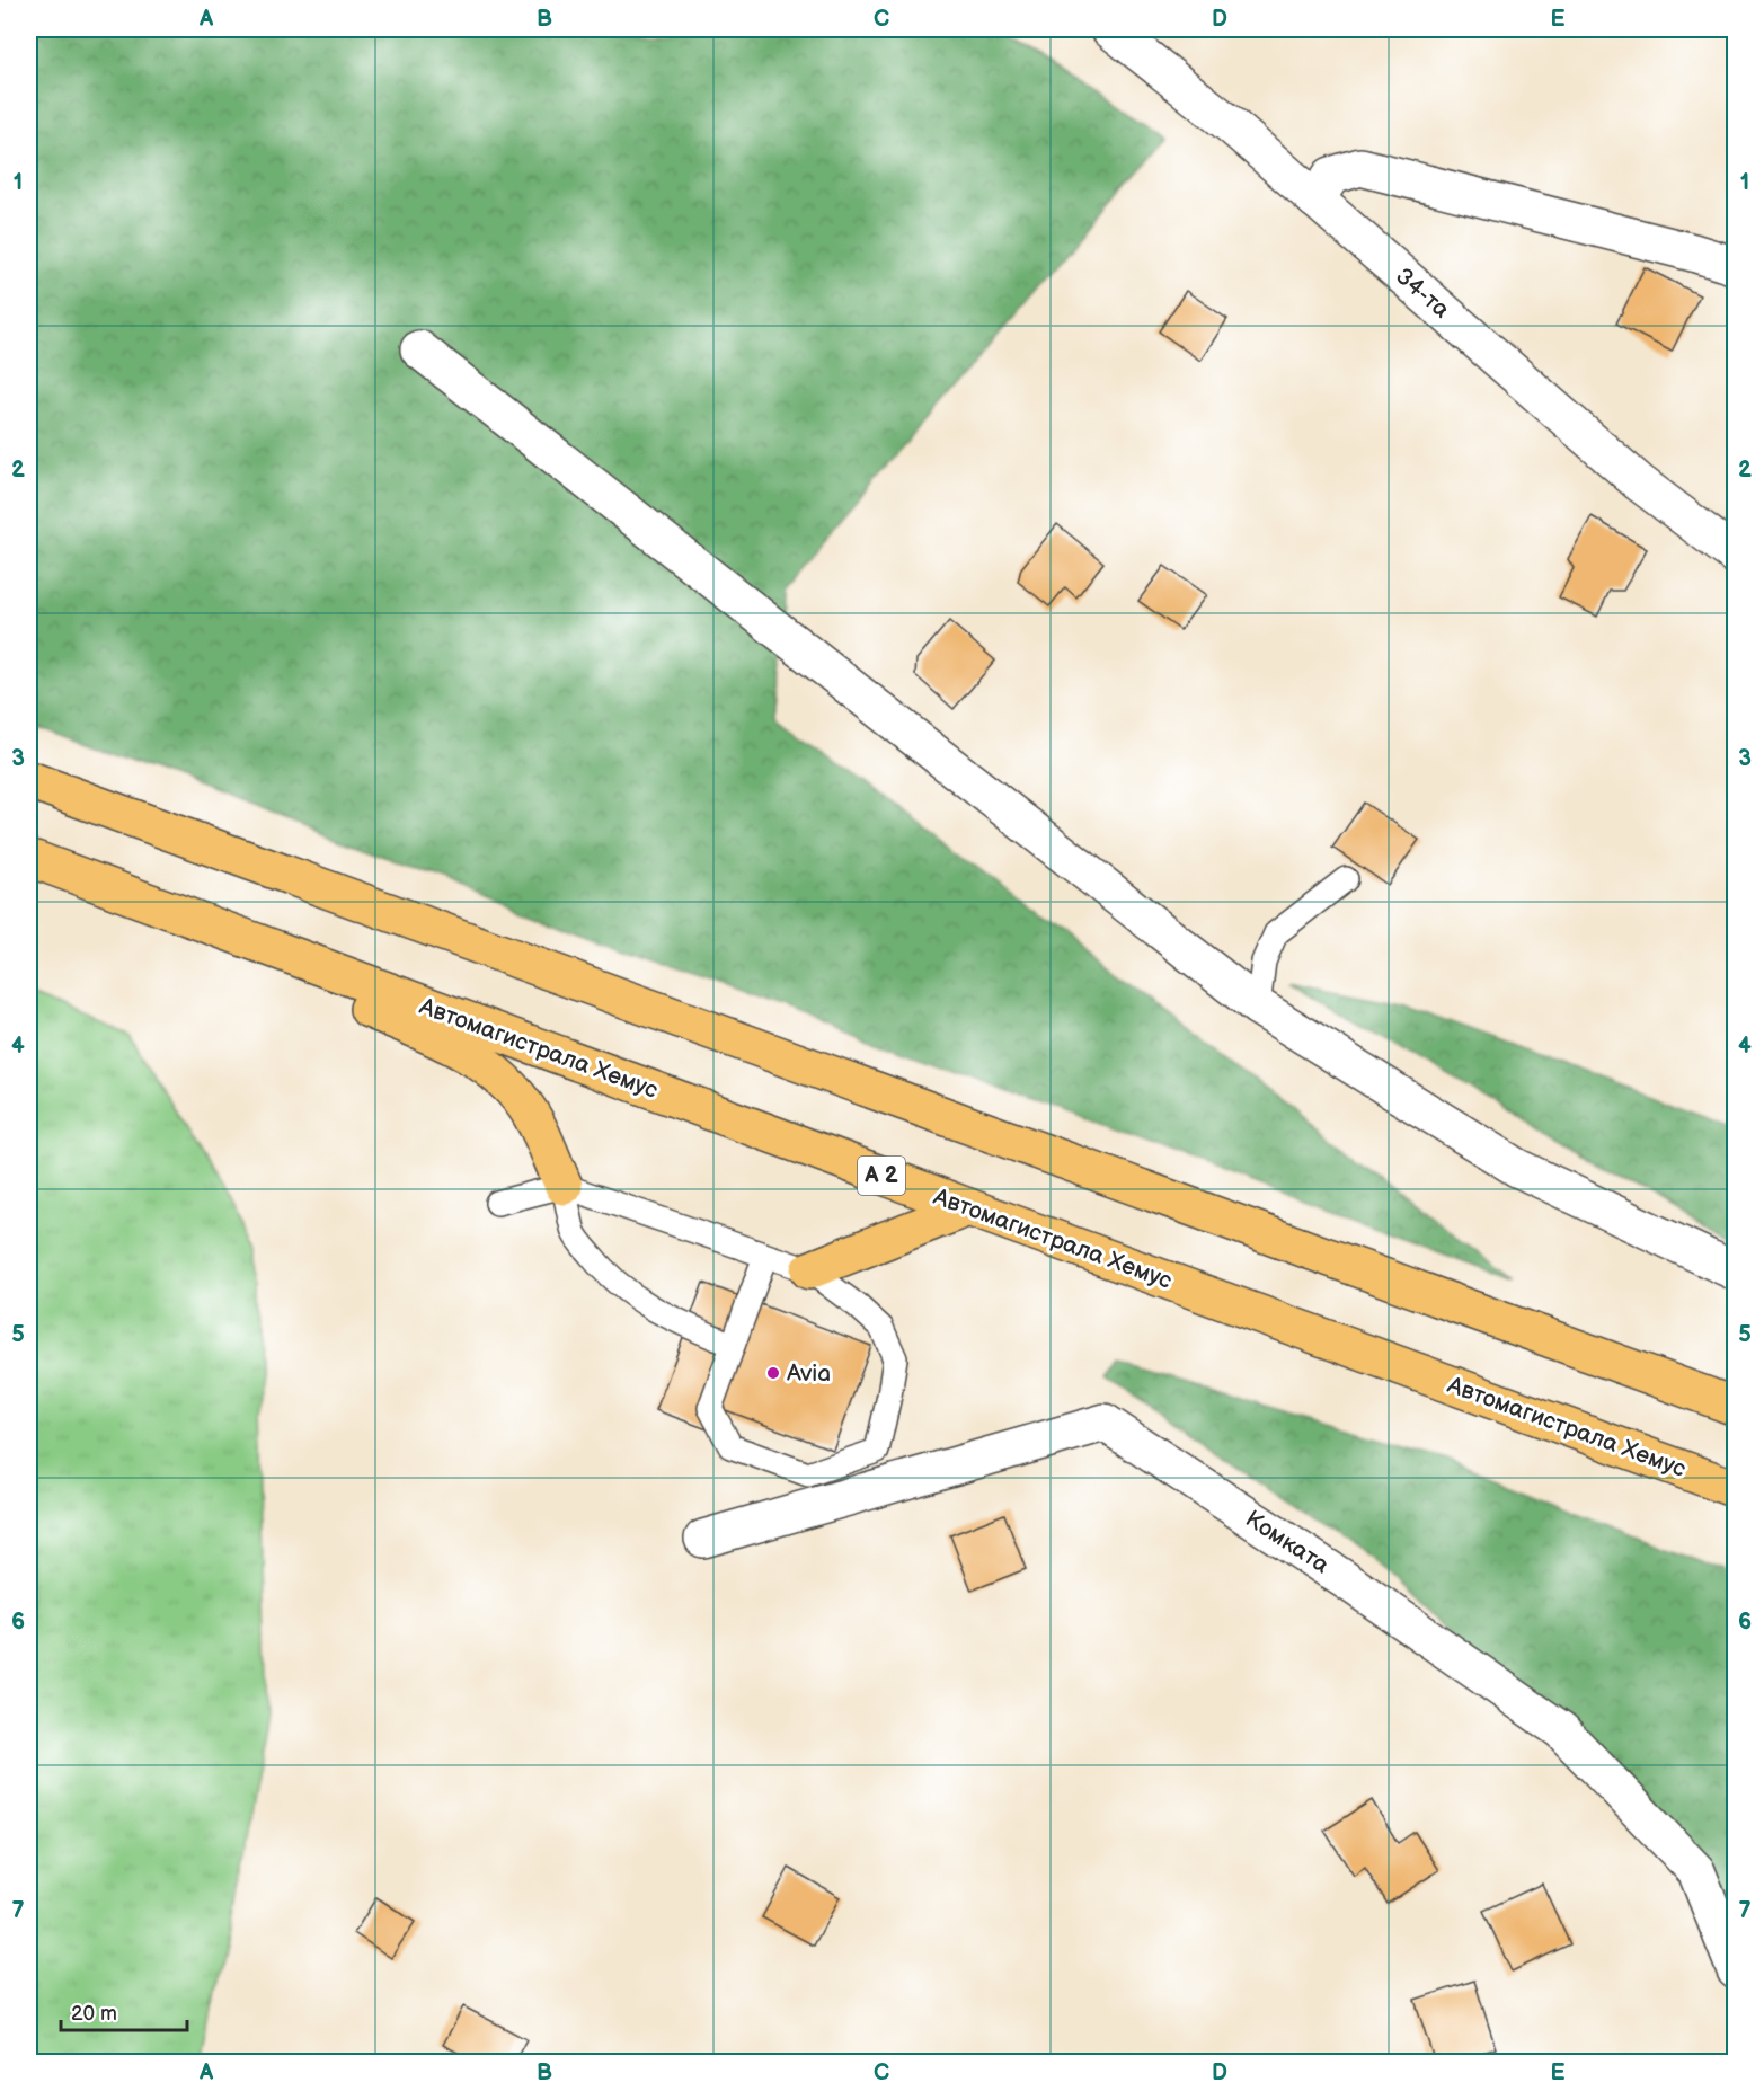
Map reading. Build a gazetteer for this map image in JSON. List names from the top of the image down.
{
  "streets": {
    "highway": ["Автомагистрала Хемус", "A 2"],
    "street": ["34-та", "Комката"]
  },
  "places": ["Avia"],
  "scale_bar": "20 m",
  "grid": {
    "columns": [
      "A",
      "B",
      "C",
      "D",
      "E"
    ],
    "rows": [
      "1",
      "2",
      "3",
      "4",
      "5",
      "6",
      "7"
    ]
  }
}
